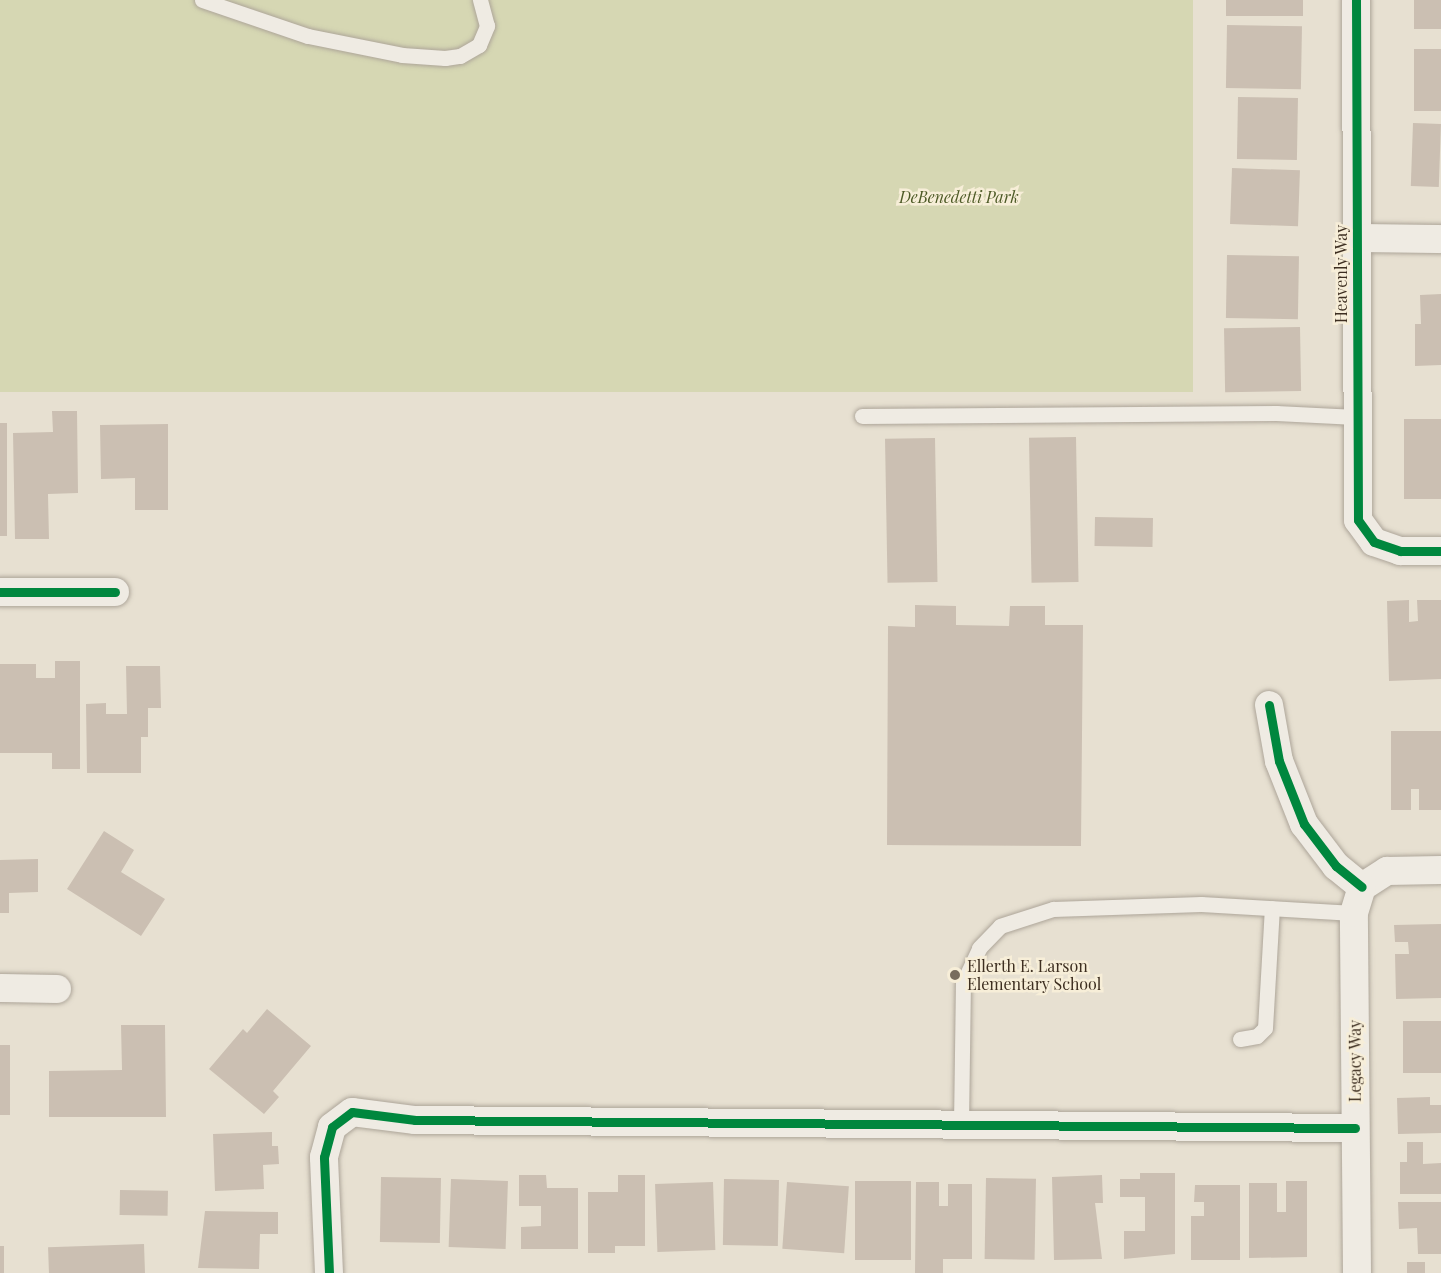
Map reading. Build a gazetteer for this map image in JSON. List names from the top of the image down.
{
  "streets": {
    "street": ["Heavenly Way", "Legacy Way"]
  },
  "parks": ["DeBenedetti Park"],
  "places": ["Ellerth E. Larson Elementary School"]
}
